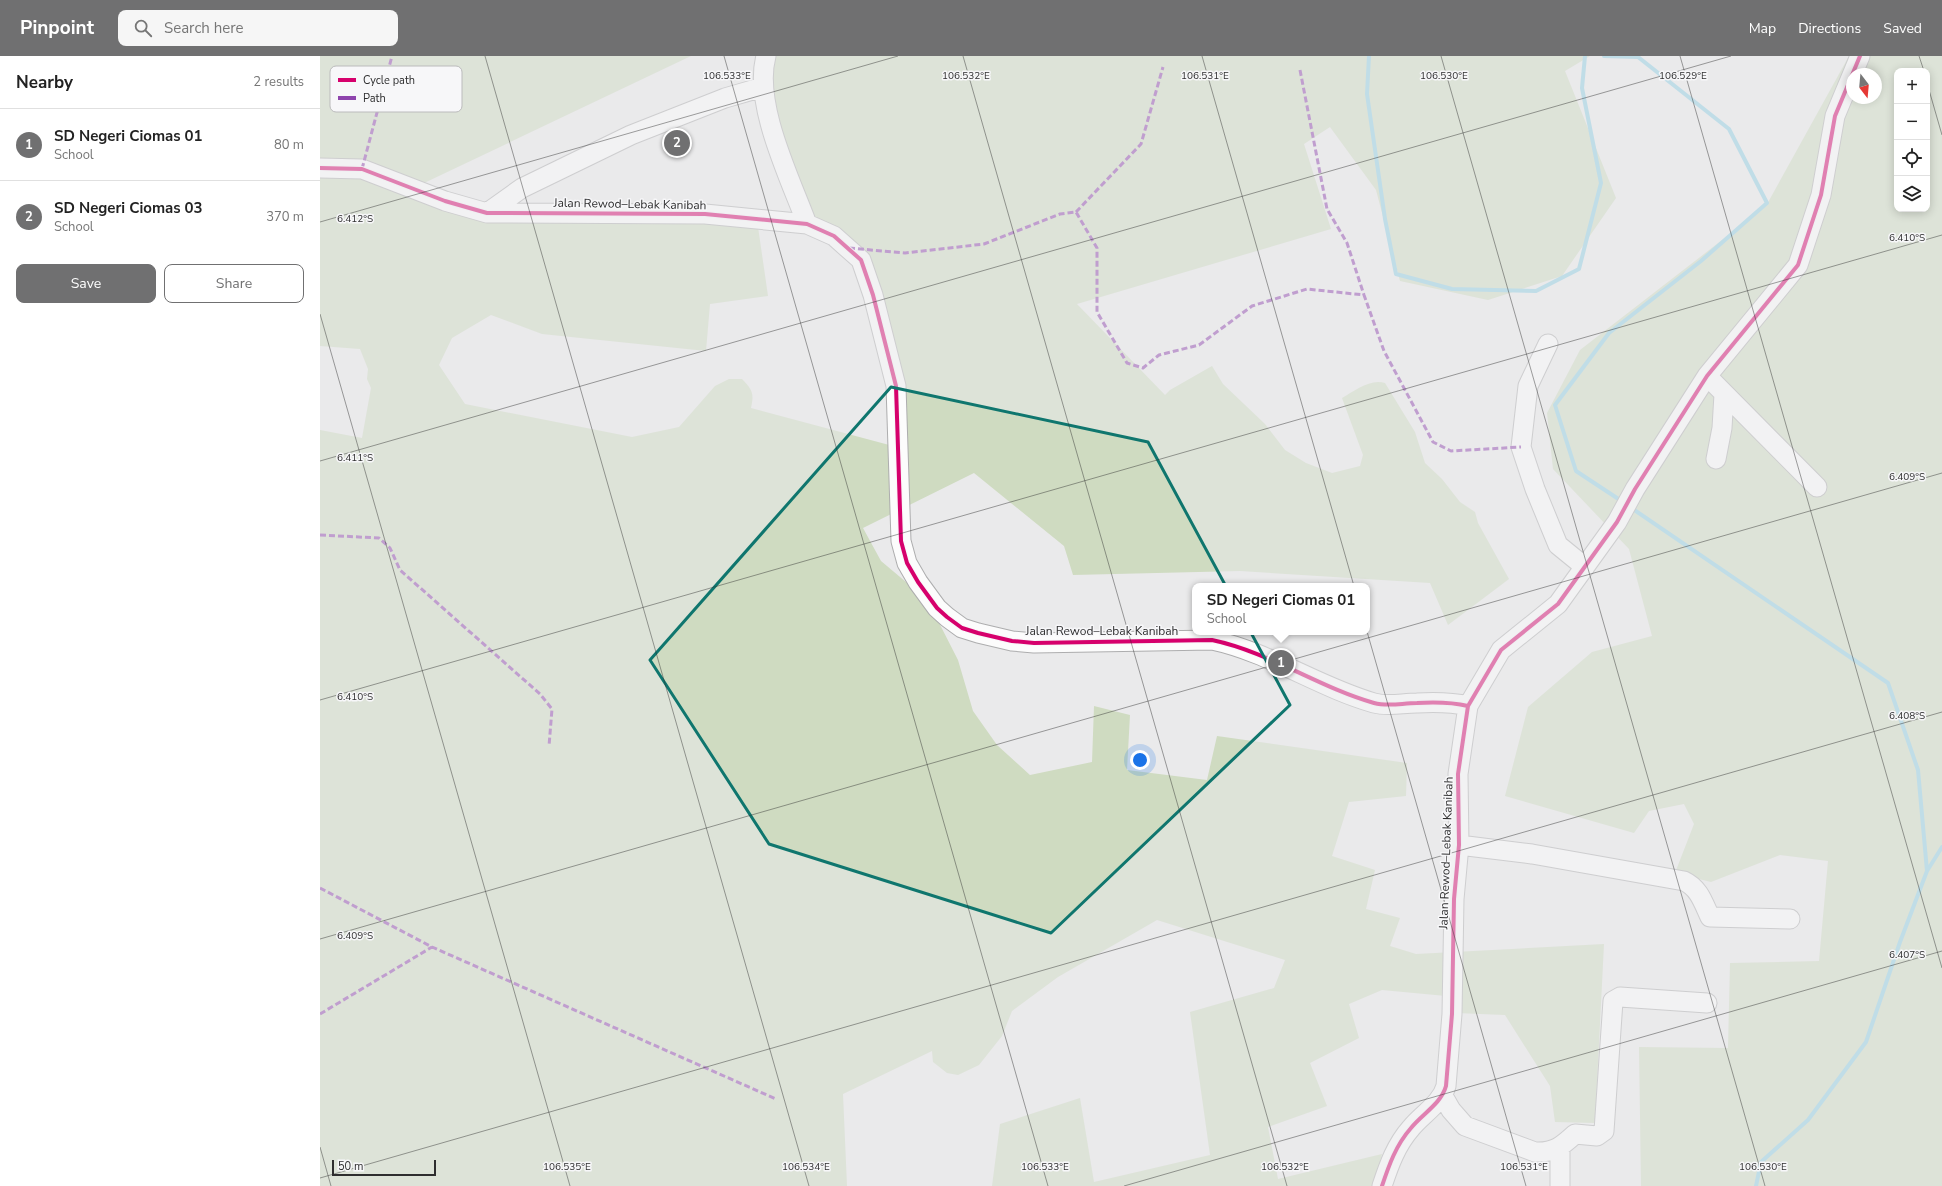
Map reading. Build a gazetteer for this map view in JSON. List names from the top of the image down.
{
  "streets": {
    "street": ["Jalan Rewod–Lebak Kanibah"]
  },
  "legend": ["Cycle path", "Path"],
  "scale_bar": "50 m",
  "north": "bottom",
  "page": {
    "header": "Pinpoint",
    "search": "Search here",
    "nav": ["Map", "Directions", "Saved"],
    "heading": ["Nearby", "2 results"],
    "map_buttons": ["+", "−"],
    "list": [
      {
        "mark": "1",
        "name": "SD Negeri Ciomas 01",
        "note": "School",
        "value": "80 m"
      },
      {
        "mark": "2",
        "name": "SD Negeri Ciomas 03",
        "note": "School",
        "value": "370 m"
      }
    ],
    "pins": ["2", "1"],
    "buttons": ["Save", "Share"],
    "popup": ["SD Negeri Ciomas 01", "School"],
    "scale": "50 m"
  },
  "coordinates": [
    "106.533°E",
    "106.532°E",
    "106.531°E",
    "106.530°E",
    "106.529°E",
    "6.412°S",
    "6.410°S",
    "6.411°S",
    "6.409°S",
    "6.408°S",
    "6.407°S",
    "106.535°E",
    "106.534°E"
  ]
}
